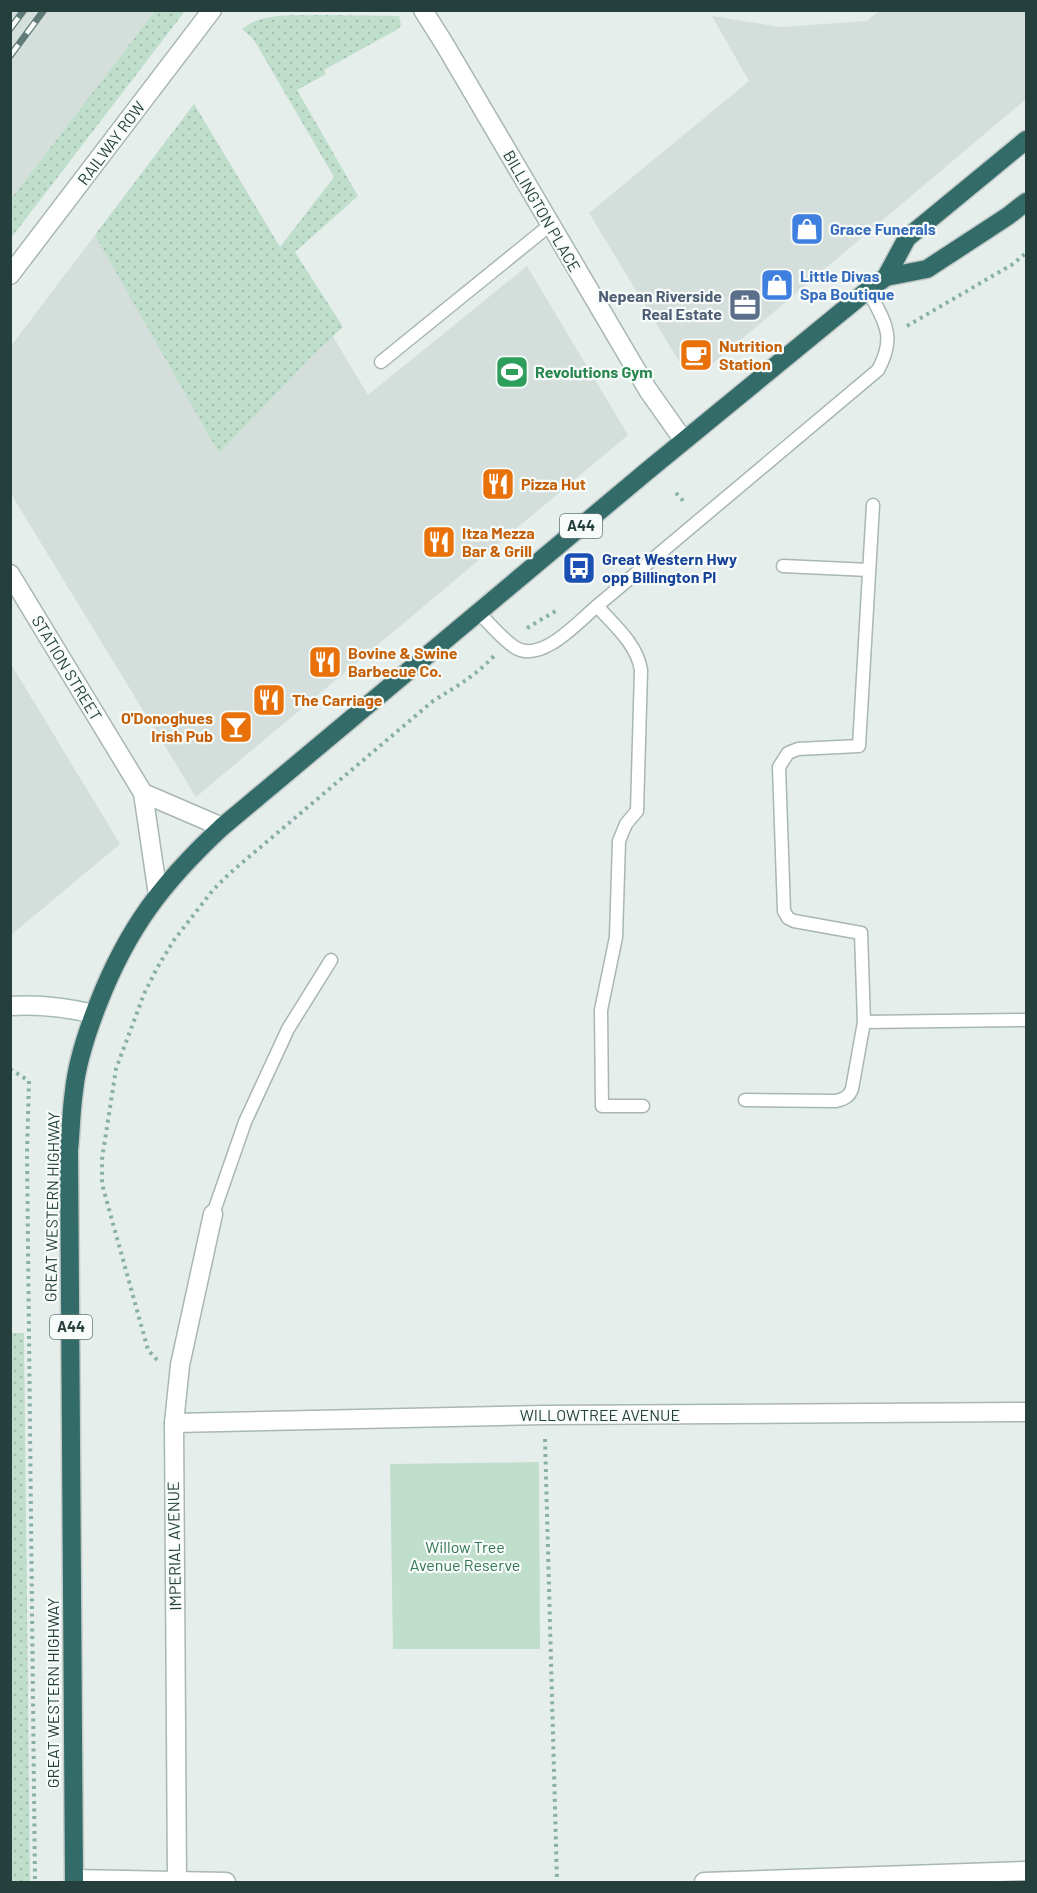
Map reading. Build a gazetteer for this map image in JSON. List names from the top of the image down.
{
  "streets": {
    "highway": ["A44", "GREAT WESTERN HIGHWAY"],
    "street": [
      "RAILWAY ROW",
      "BILLINGTON PLACE",
      "STATION STREET",
      "WILLOWTREE AVENUE",
      "IMPERIAL AVENUE"
    ]
  },
  "crossings": [
    ["BILLINGTON PLACE", "GREAT WESTERN HIGHWAY"],
    ["STATION STREET", "GREAT WESTERN HIGHWAY"],
    ["WILLOWTREE AVENUE", "IMPERIAL AVENUE"]
  ],
  "parks": ["Willow Tree Avenue Reserve"],
  "places": {
    "shop": ["Grace Funerals", "Little Divas Spa Boutique"],
    "office": ["Nepean Riverside Real Estate"],
    "cafe": ["Nutrition Station"],
    "sports": ["Revolutions Gym"],
    "restaurant": [
      "Pizza Hut",
      "Itza Mezza Bar & Grill",
      "Bovine & Swine Barbecue Co.",
      "The Carriage"
    ],
    "bus stop": ["Great Western Hwy opp Billington Pl"],
    "bar": ["O'Donoghues Irish Pub"]
  }
}
